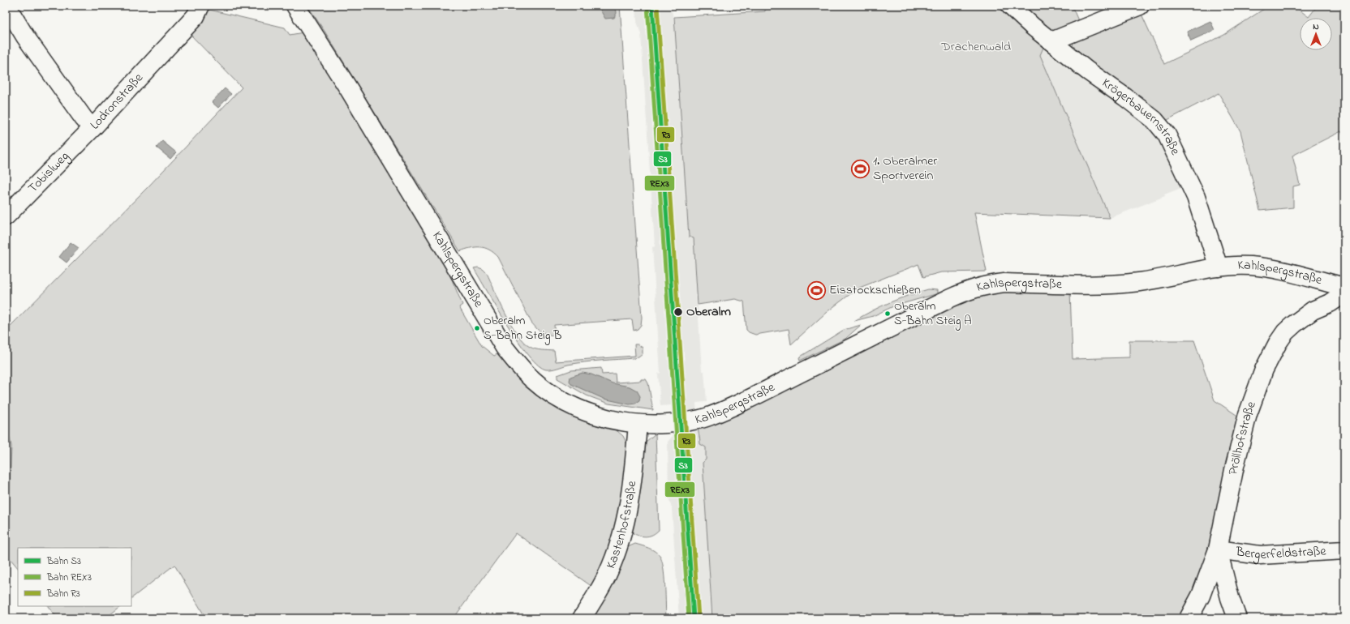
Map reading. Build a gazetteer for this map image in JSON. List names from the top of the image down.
{
  "streets": {
    "street": [
      "Lodronstraße",
      "Krögerbauernstraße",
      "Tobislweg",
      "Kahlspergstraße",
      "Pröllhofstraße",
      "Kastenhofstraße",
      "Bergerfeldstraße"
    ]
  },
  "crossings": [
    ["Lodronstraße", "Tobislweg"],
    ["Krögerbauernstraße", "Kahlspergstraße"],
    ["Kahlspergstraße", "Kastenhofstraße"],
    ["Pröllhofstraße", "Bergerfeldstraße"]
  ],
  "parks": ["Drachenwald"],
  "places": {
    "sports": ["1. Oberalmer Sportverein", "Eisstockschießen"],
    "other": ["Oberalm", "Oberalm S-Bahn Steig A", "Oberalm S-Bahn Steig B"]
  },
  "lines": ["rail line S3", "rail line REX3", "rail line R3"],
  "legend": ["Bahn S3", "Bahn REX3", "Bahn R3"],
  "north": "top"
}
